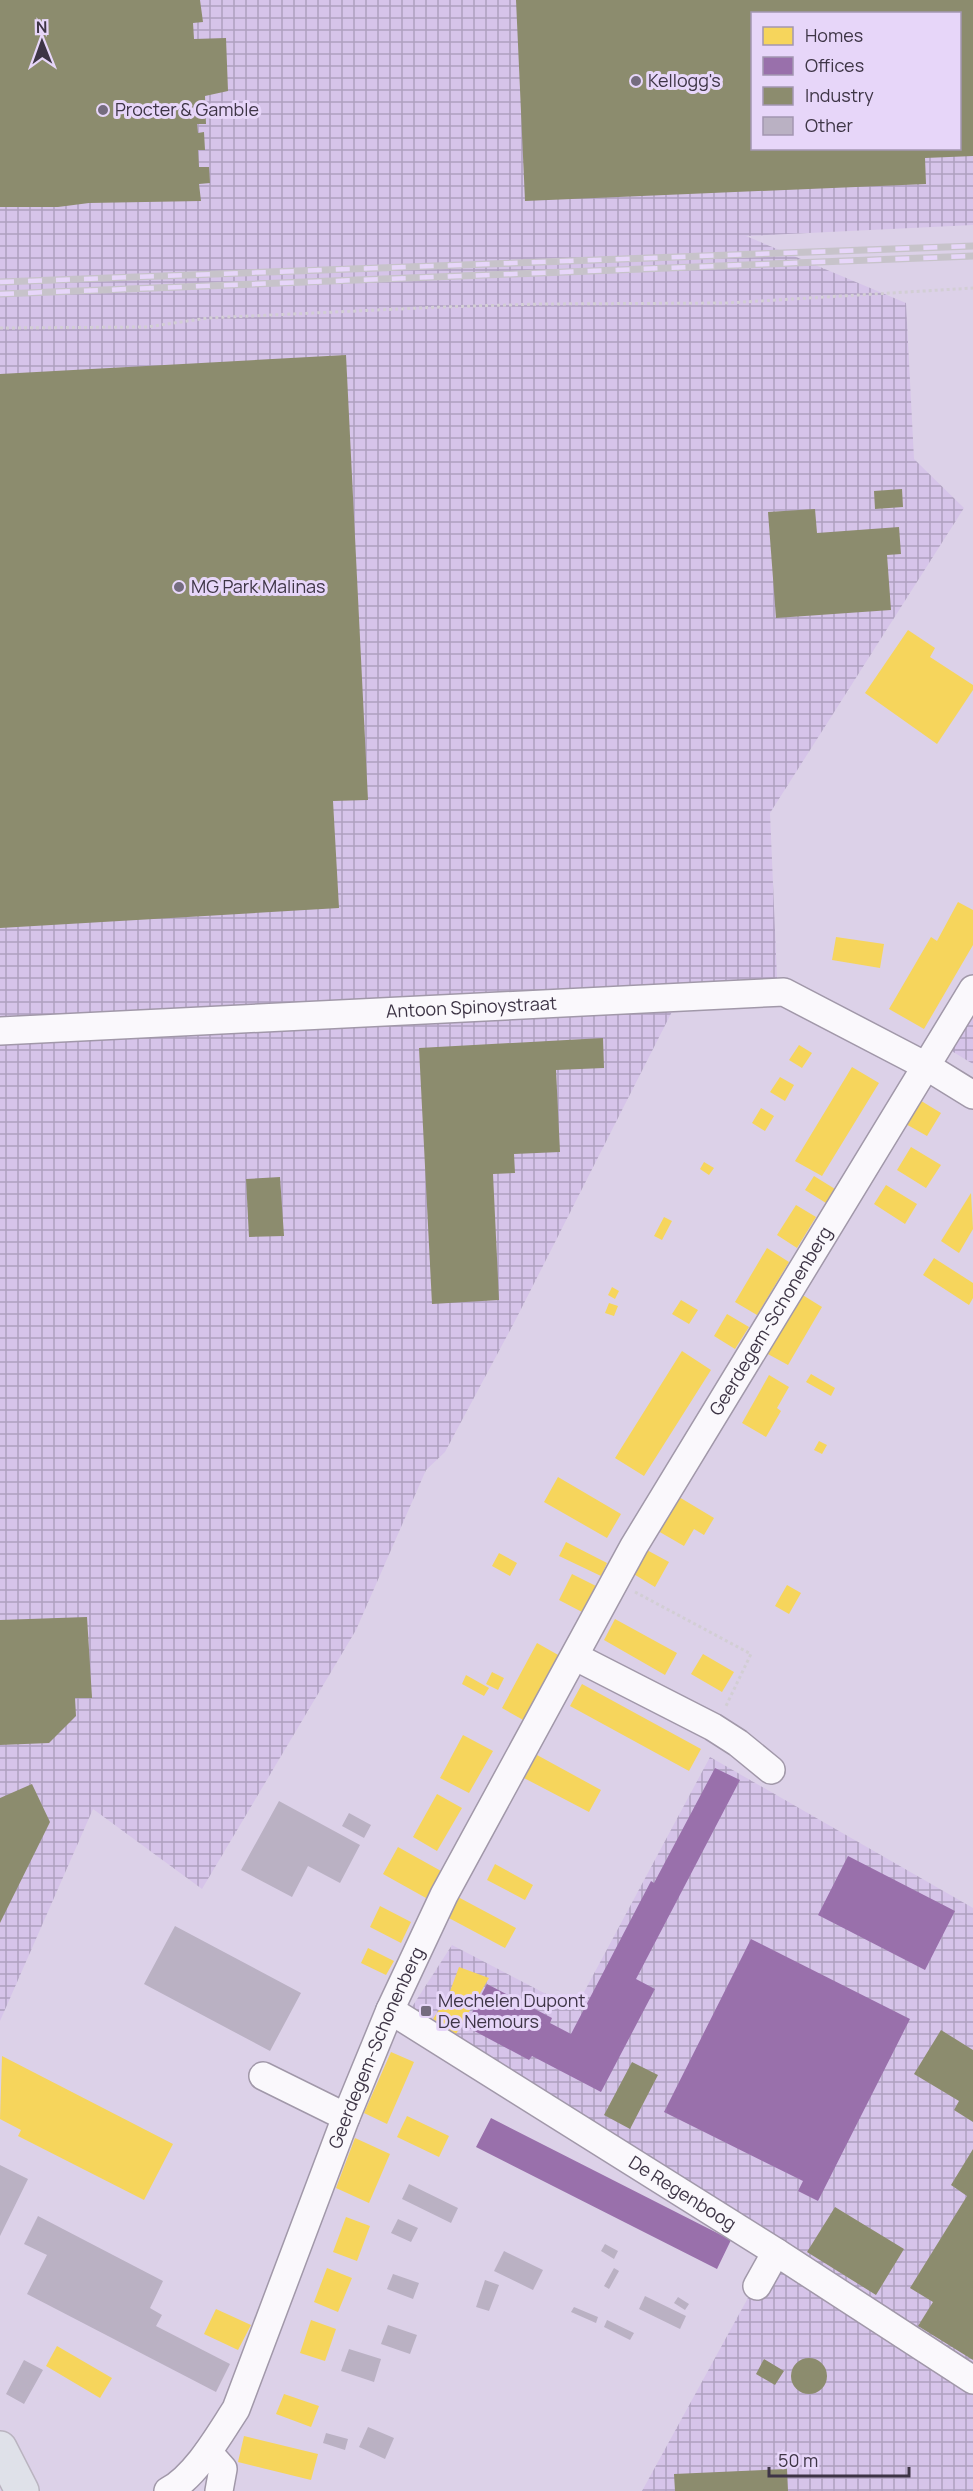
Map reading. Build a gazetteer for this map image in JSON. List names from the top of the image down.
{
  "streets": {
    "street": ["Antoon Spinoystraat", "Geerdegem-Schonenberg", "De Regenboog"]
  },
  "crossings": [
    ["Antoon Spinoystraat", "Geerdegem-Schonenberg"],
    ["Geerdegem-Schonenberg", "De Regenboog"]
  ],
  "places": {
    "other": ["Kellogg's", "Procter & Gamble", "MG Park Malinas"],
    "transit": ["Mechelen Dupont De Nemours"]
  },
  "legend": [
    "Homes",
    "Offices",
    "Industry",
    "Other"
  ],
  "scale_bar": "50 m",
  "north": "top"
}
